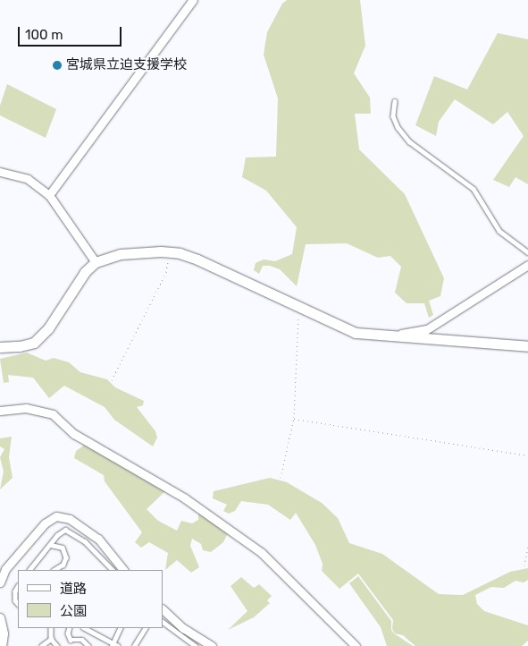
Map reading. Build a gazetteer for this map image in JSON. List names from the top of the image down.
{
  "places": ["宮城県立迫支援学校"],
  "legend": ["道路", "公園"],
  "scale_bar": "100 m"
}
